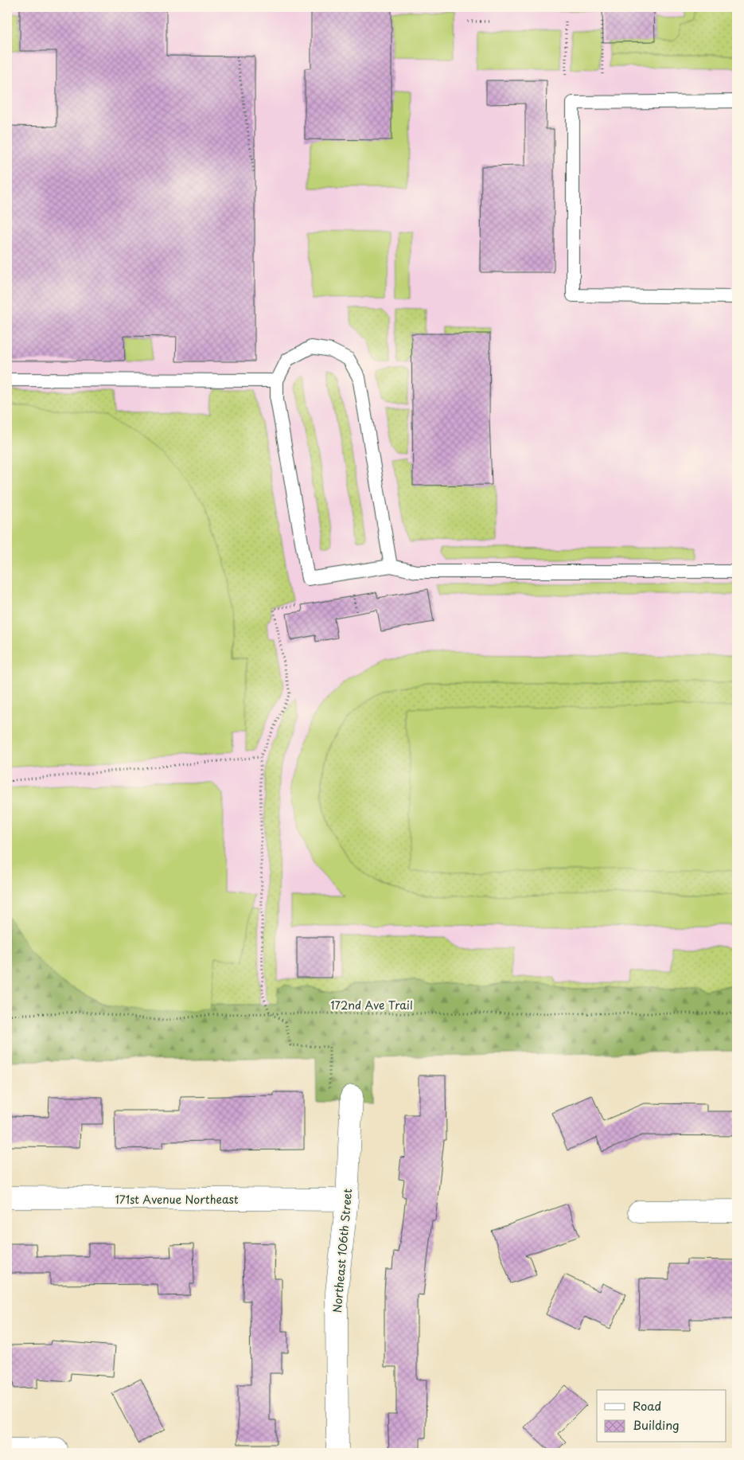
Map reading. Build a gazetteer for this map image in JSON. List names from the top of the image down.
{
  "streets": {
    "street": ["171st Avenue Northeast", "Northeast 106th Street"],
    "path": ["172nd Ave Trail"]
  },
  "crossings": [
    ["171st Avenue Northeast", "Northeast 106th Street"]
  ],
  "legend": ["Road", "Building"]
}
